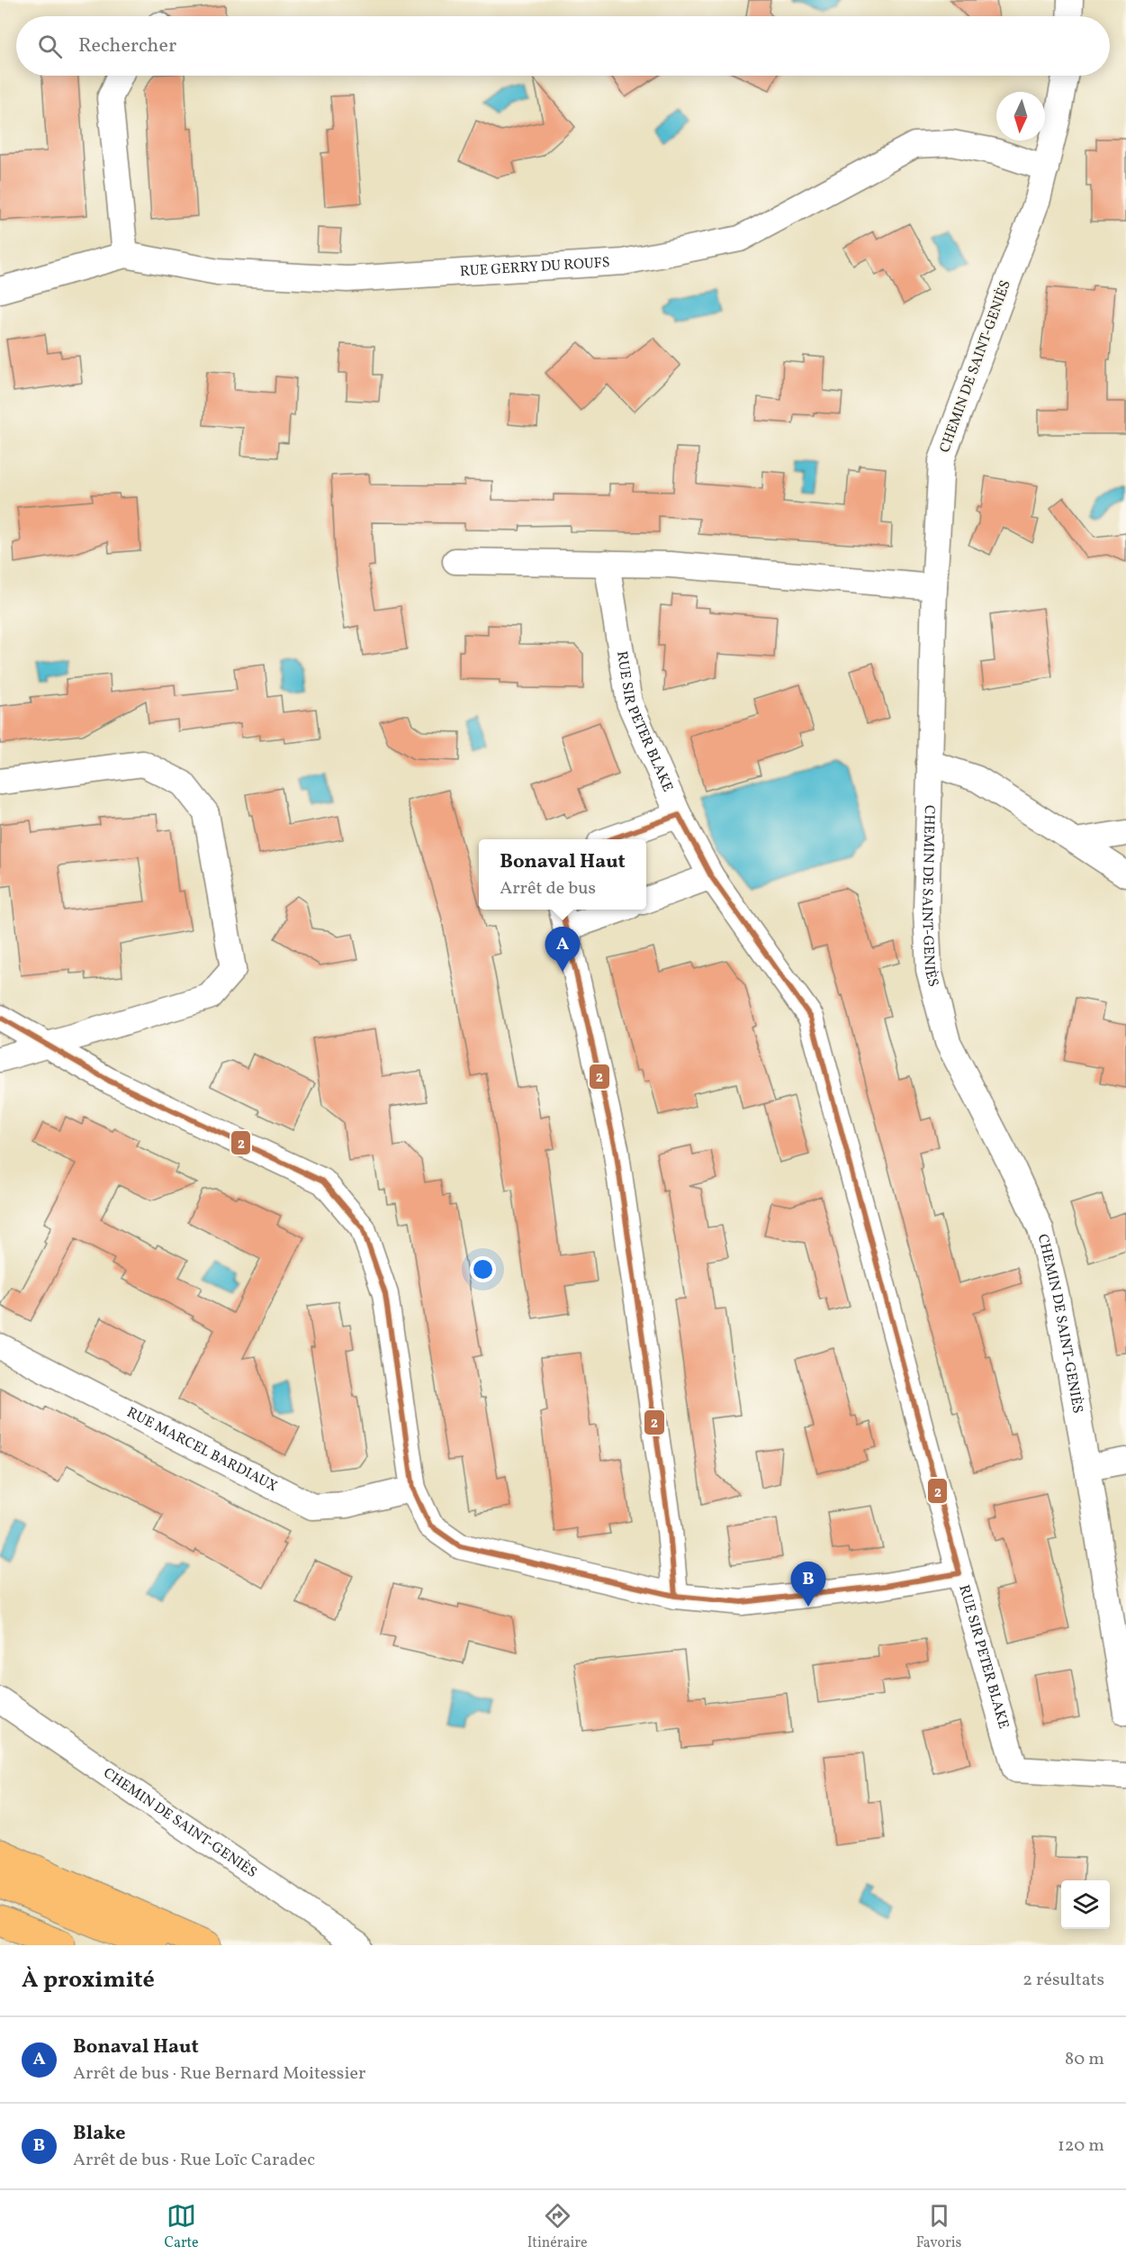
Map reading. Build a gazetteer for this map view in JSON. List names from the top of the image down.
{
  "streets": {
    "street": [
      "RUE GERRY DU ROUFS",
      "CHEMIN DE SAINT-GENIÈS",
      "RUE SIR PETER BLAKE",
      "RUE MARCEL BARDIAUX"
    ]
  },
  "crossings": [
    ["RUE GERRY DU ROUFS", "CHEMIN DE SAINT-GENIÈS"]
  ],
  "lines": ["transit line 2"],
  "north": "bottom",
  "page": {
    "search": "Rechercher",
    "popup": ["Bonaval Haut", "Arrêt de bus"],
    "pins": ["A", "B"],
    "heading": ["À proximité", "2 résultats"],
    "list": [
      {
        "mark": "A",
        "name": "Bonaval Haut",
        "note": "Arrêt de bus · Rue Bernard Moitessier",
        "value": "80 m"
      },
      {
        "mark": "B",
        "name": "Blake",
        "note": "Arrêt de bus · Rue Loïc Caradec",
        "value": "120 m"
      }
    ],
    "nav": ["Carte", "Itinéraire", "Favoris"]
  }
}
